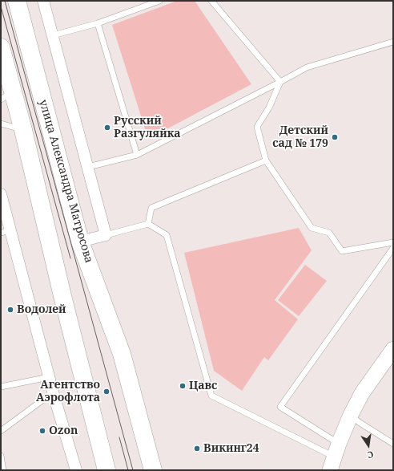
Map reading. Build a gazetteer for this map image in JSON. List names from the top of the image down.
{
  "streets": {
    "highway": ["улица Александра Матросова"]
  },
  "places": [
    "Русский Разгуляйка",
    "Детский сад № 179",
    "Водолей",
    "Цавс",
    "Агентство Аэрофлота",
    "Ozon",
    "Викинг24"
  ],
  "north": "bottom"
}
